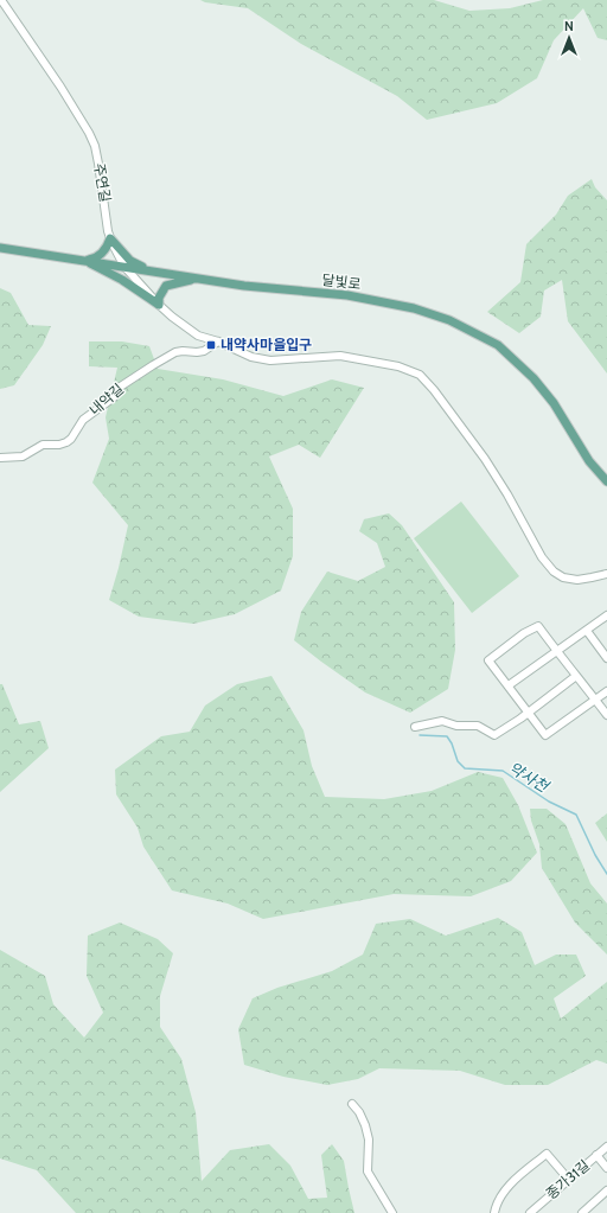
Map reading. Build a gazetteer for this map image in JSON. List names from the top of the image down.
{
  "streets": {
    "main road": ["달빛로"],
    "street": ["주연길", "내약길", "종가31길"]
  },
  "crossings": [
    ["주연길", "달빛로"],
    ["주연길", "내약길"]
  ],
  "water": ["약사천"],
  "places": {
    "transit": ["내약사마을입구"]
  },
  "north": "top"
}
